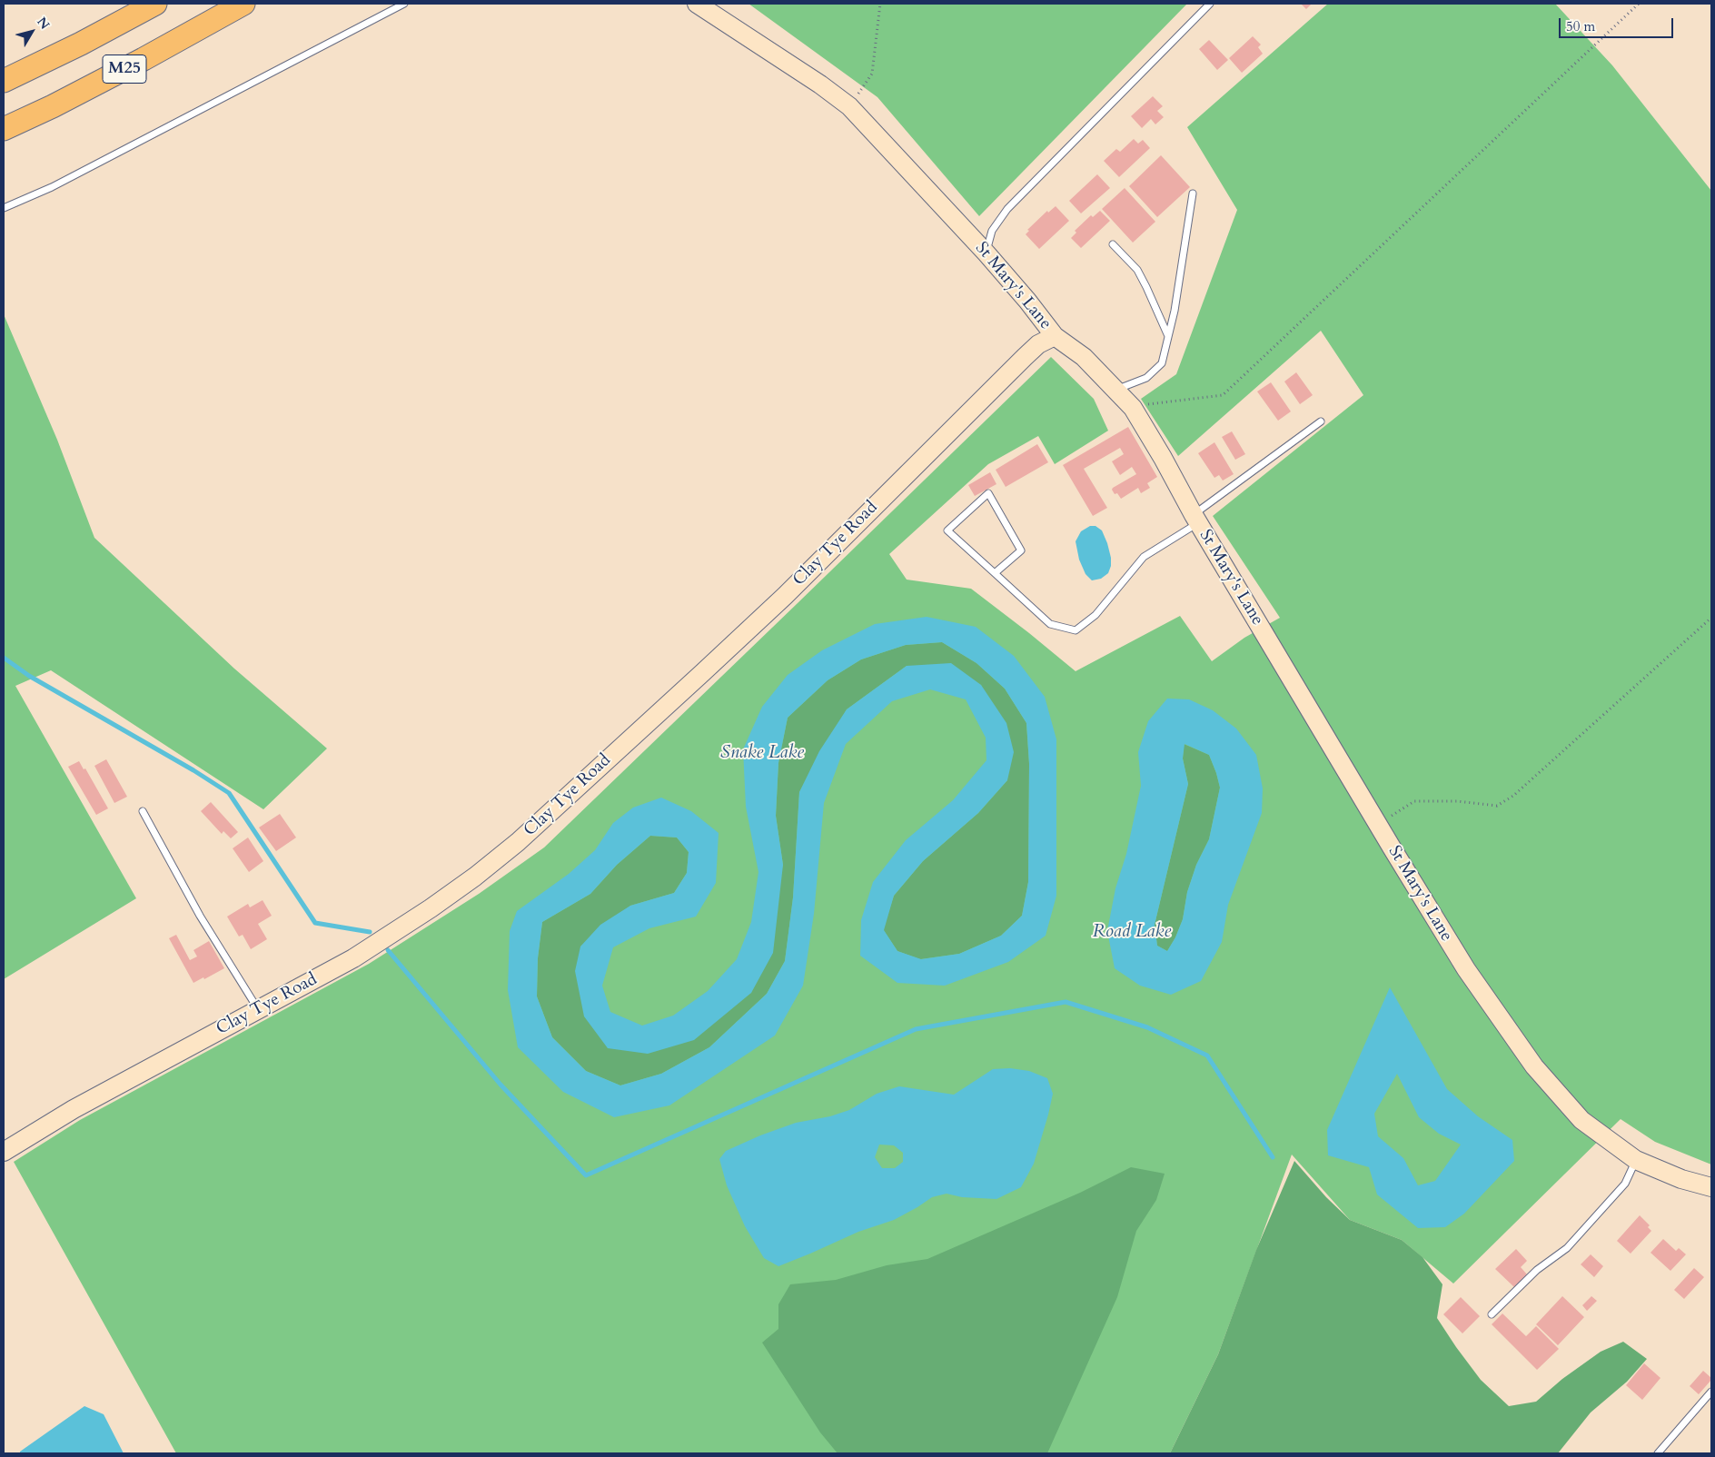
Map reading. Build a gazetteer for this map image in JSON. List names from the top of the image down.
{
  "streets": {
    "highway": ["M25"],
    "main road": ["St Mary's Lane", "Clay Tye Road"]
  },
  "crossings": [
    ["St Mary's Lane", "Clay Tye Road"]
  ],
  "water": ["Snake Lake", "Road Lake"],
  "scale_bar": "50 m",
  "north": "top right"
}
